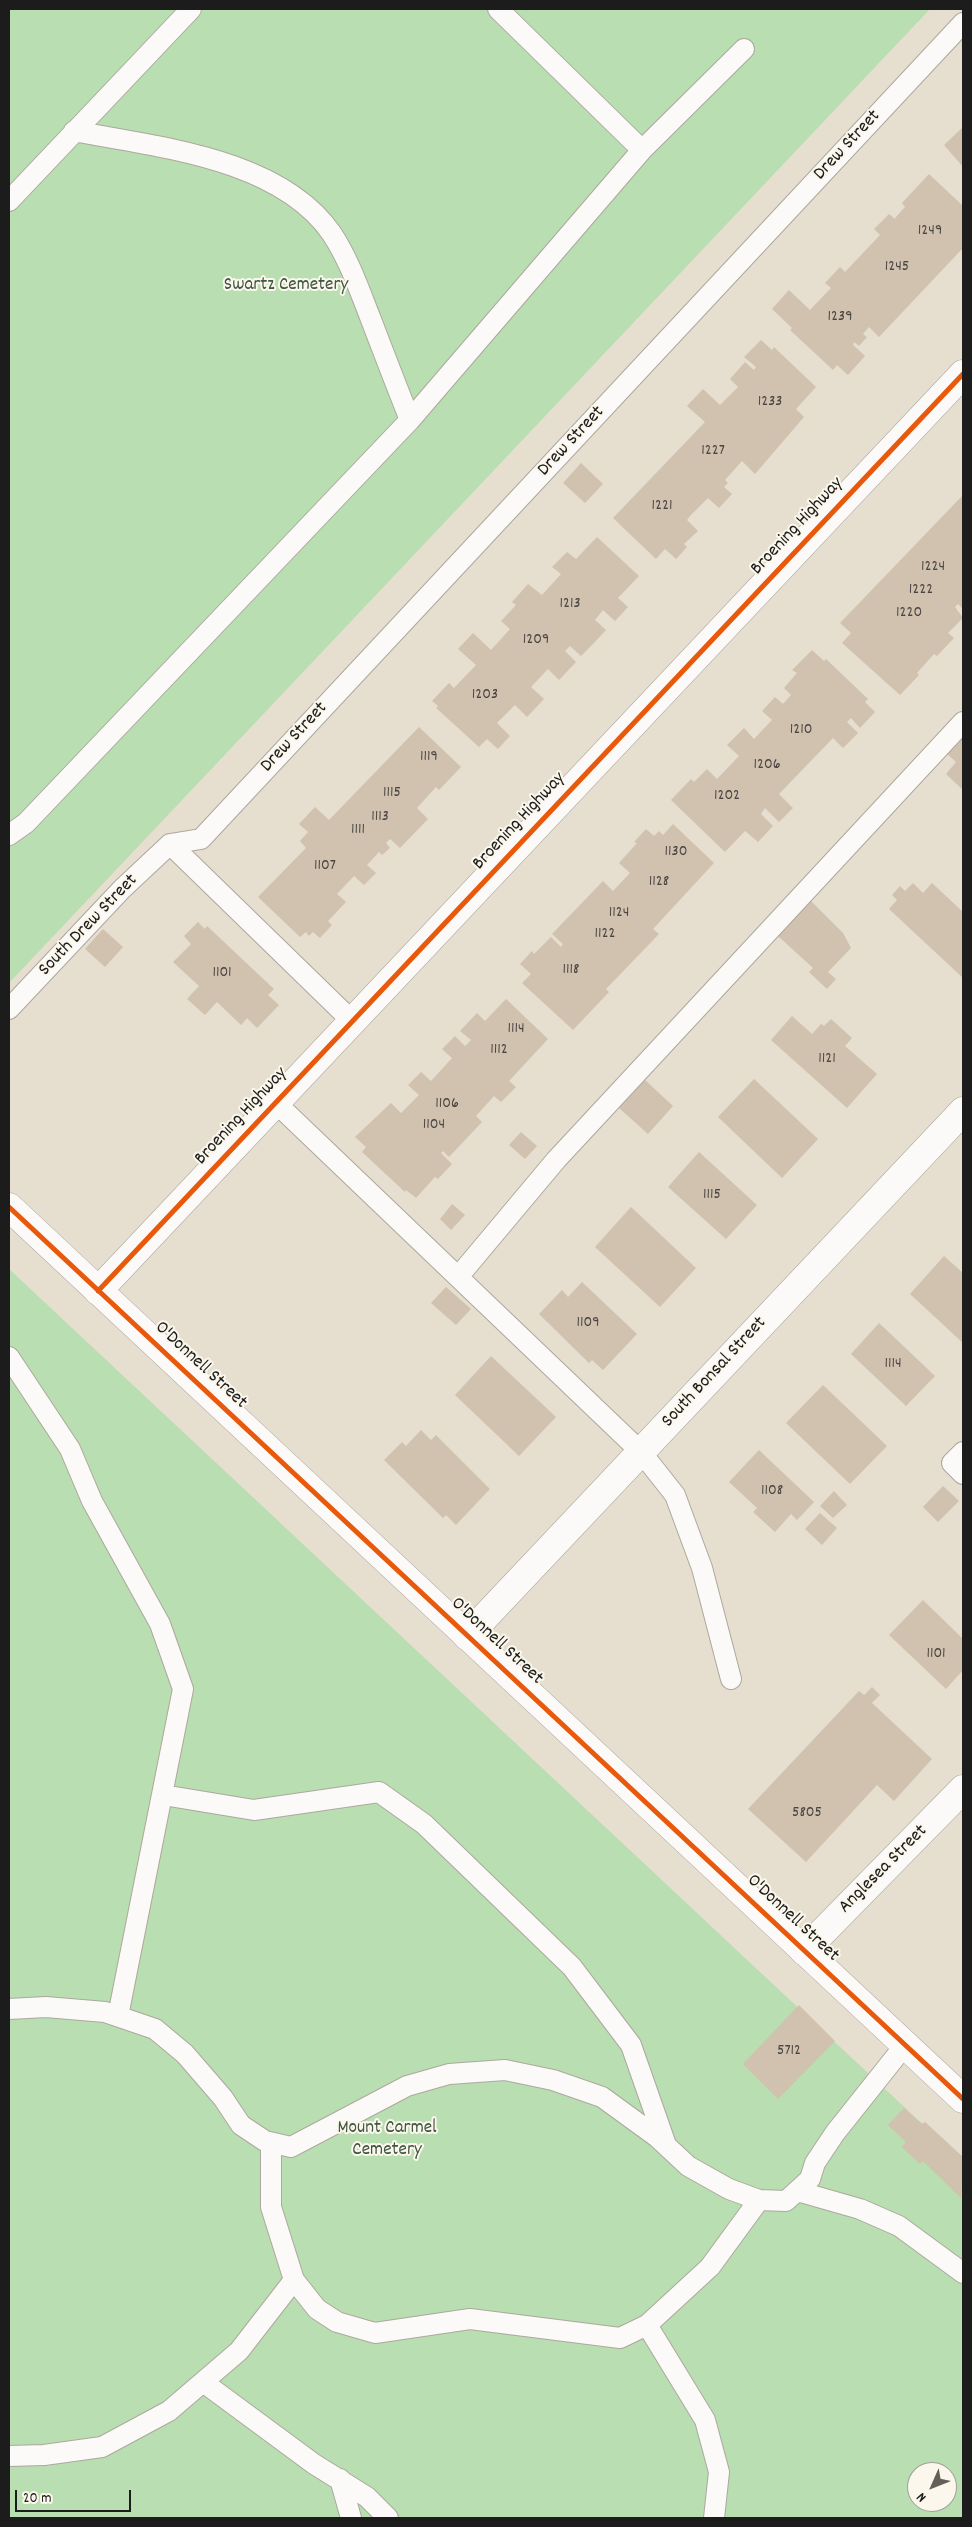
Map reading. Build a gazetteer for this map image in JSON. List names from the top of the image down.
{
  "streets": {
    "street": [
      "Broening Highway",
      "O'Donnell Street",
      "South Bonsal Street",
      "Anglesea Street"
    ],
    "lane": ["Drew Street", "South Drew Street"]
  },
  "crossings": [
    ["Drew Street", "South Drew Street"],
    ["Broening Highway", "O'Donnell Street"],
    ["O'Donnell Street", "South Bonsal Street"],
    ["O'Donnell Street", "Anglesea Street"]
  ],
  "parks": ["Swartz Cemetery", "Mount Carmel Cemetery"],
  "house_numbers": [
    "1249",
    "1245",
    "1239",
    "1233",
    "1227",
    "1221",
    "1224",
    "1222",
    "1213",
    "1220",
    "1209",
    "1203",
    "1210",
    "1119",
    "1206",
    "1115",
    "1202",
    "1113",
    "1111",
    "1130",
    "1107",
    "1128",
    "1124",
    "1122",
    "1118",
    "1101",
    "1114",
    "1112",
    "1121",
    "1106",
    "1104",
    "1115",
    "1109",
    "1114",
    "1108",
    "1101",
    "5805",
    "5712"
  ],
  "scale_bar": "20 m",
  "north": "bottom left"
}
